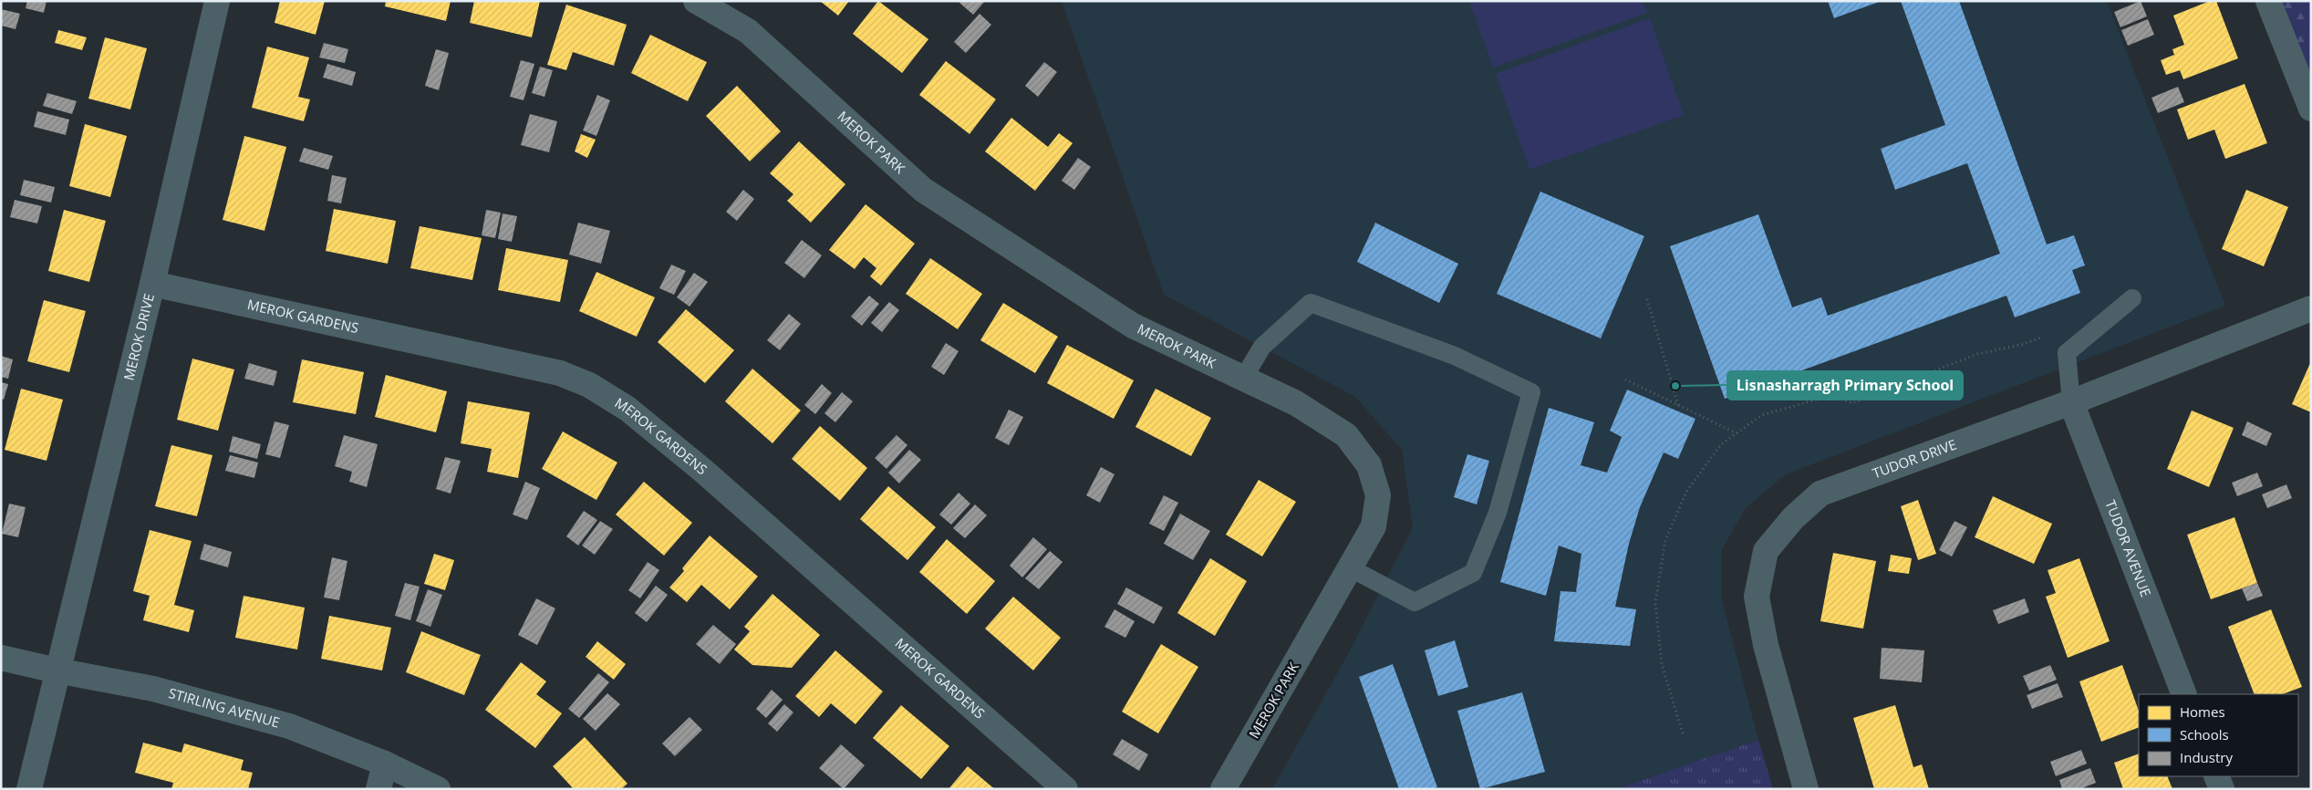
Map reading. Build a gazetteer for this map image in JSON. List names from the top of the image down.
{
  "streets": {
    "street": [
      "MEROK PARK",
      "MEROK GARDENS",
      "MEROK DRIVE",
      "TUDOR DRIVE",
      "TUDOR AVENUE",
      "STIRLING AVENUE"
    ]
  },
  "crossings": [
    ["MEROK GARDENS", "MEROK DRIVE"],
    ["MEROK DRIVE", "STIRLING AVENUE"],
    ["TUDOR DRIVE", "TUDOR AVENUE"]
  ],
  "places": ["Lisnasharragh Primary School"],
  "legend": ["Homes", "Schools", "Industry"]
}
